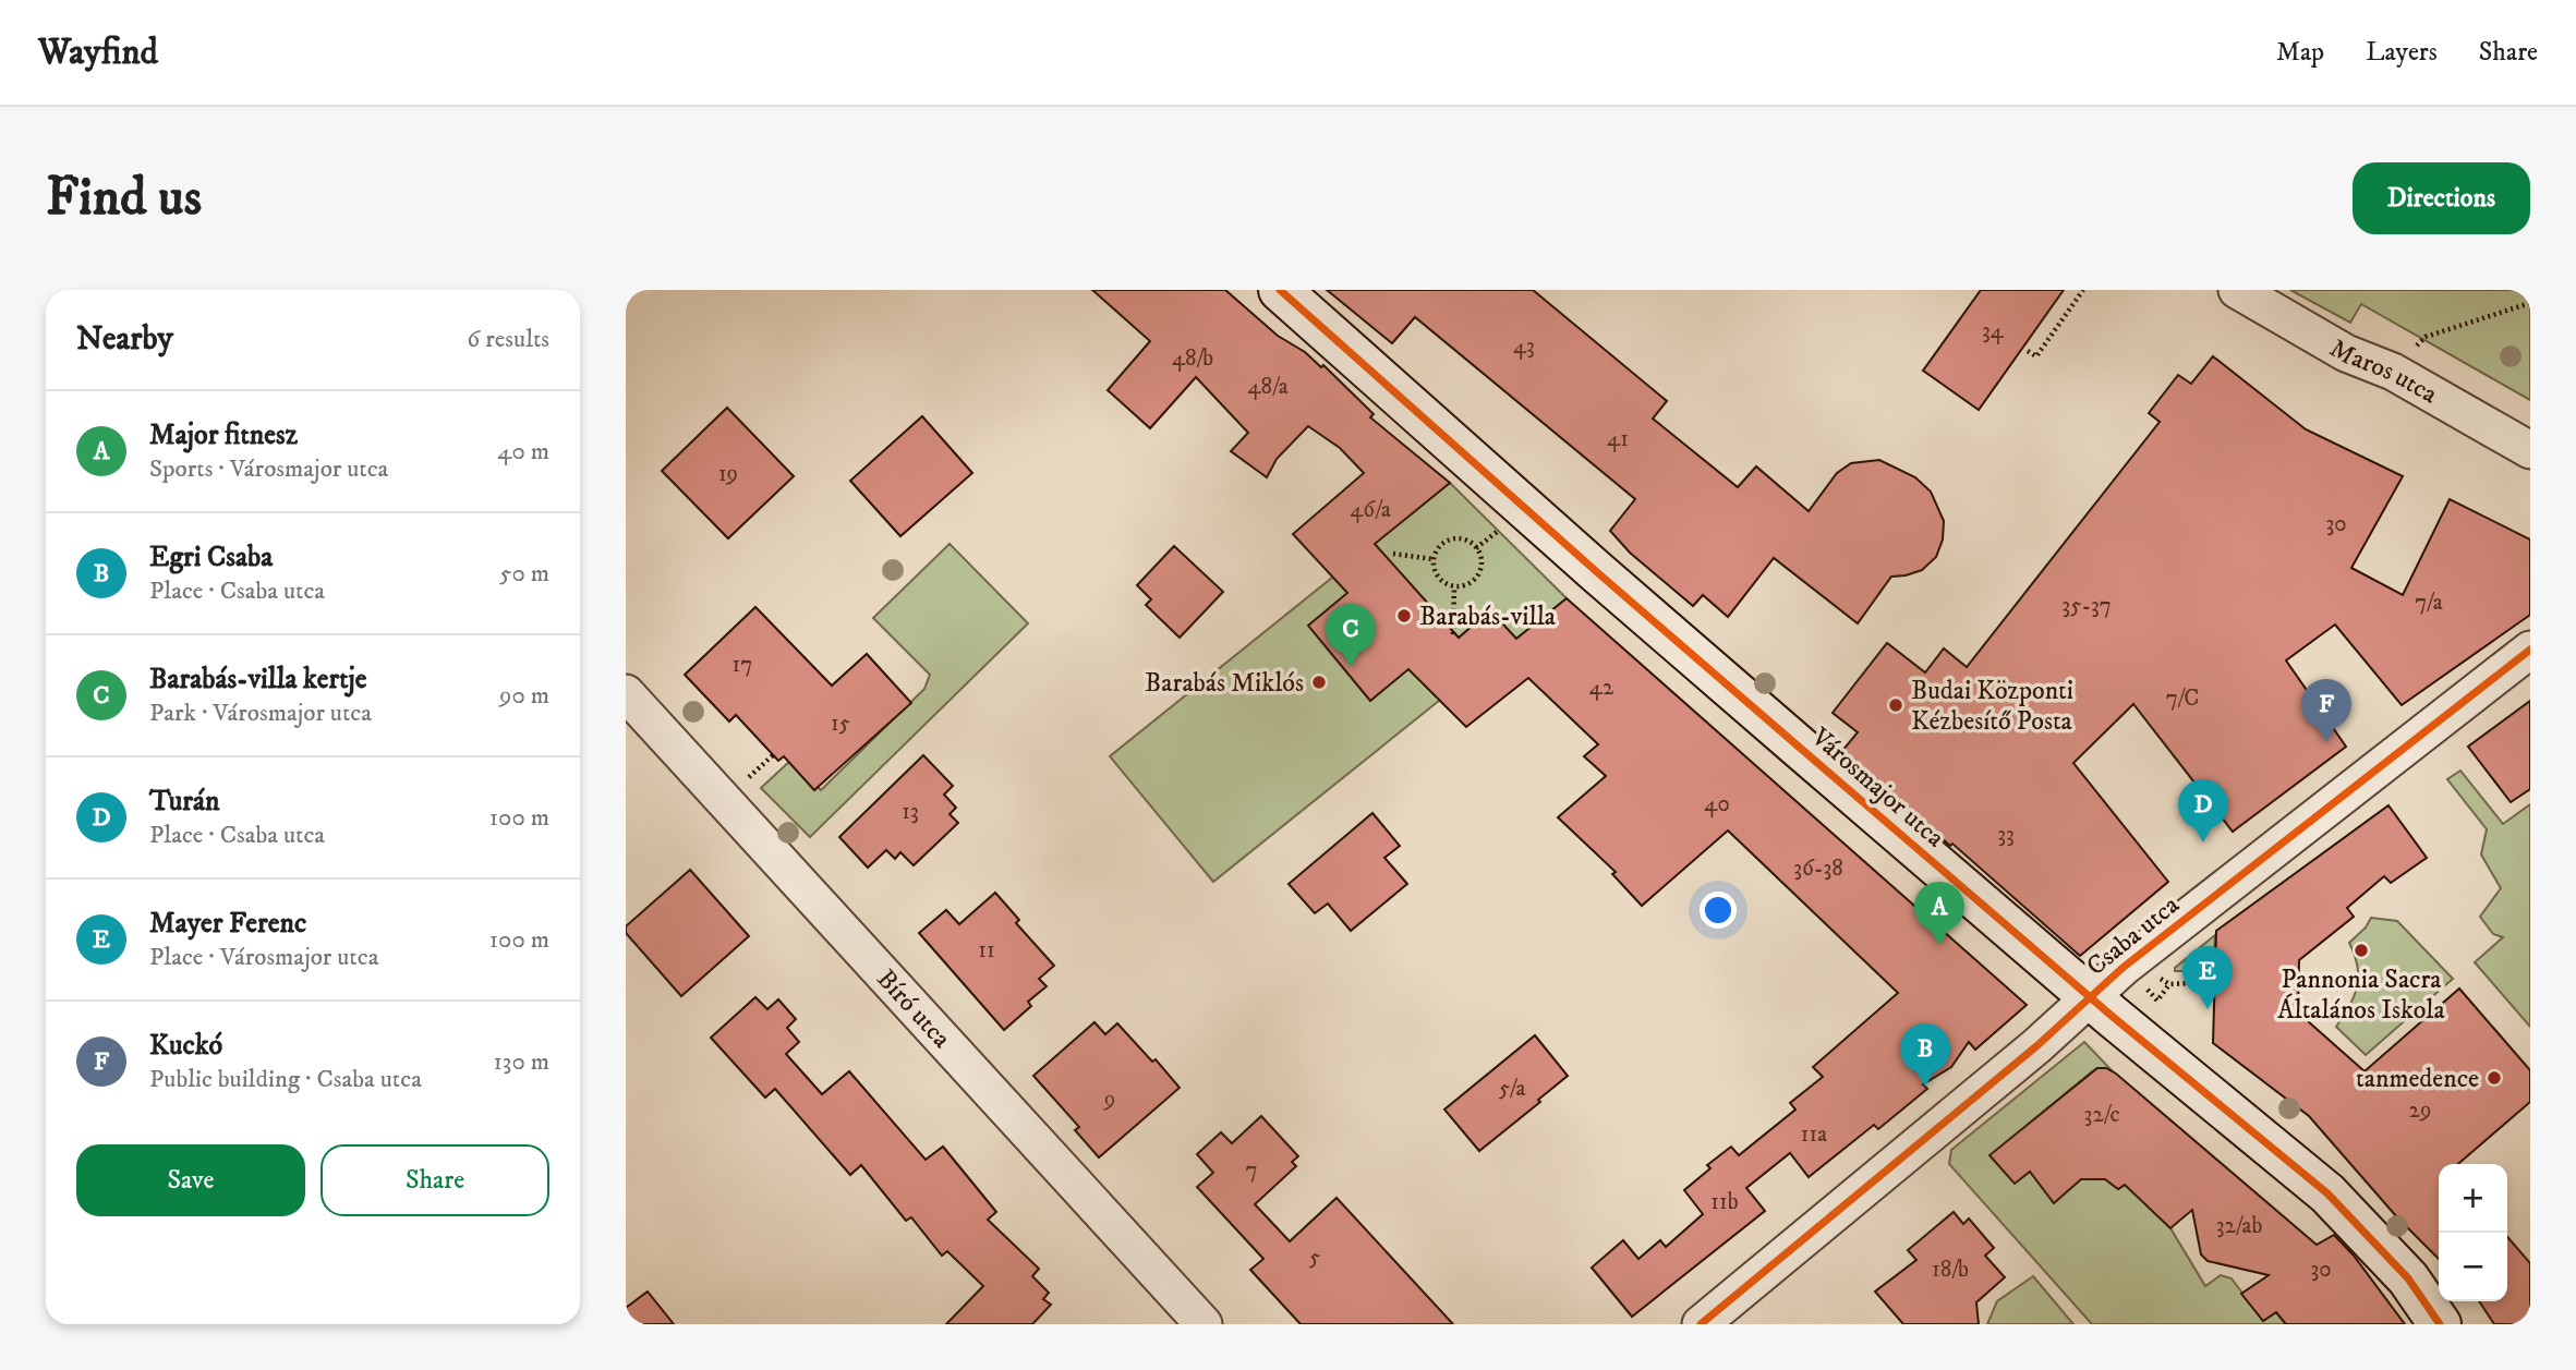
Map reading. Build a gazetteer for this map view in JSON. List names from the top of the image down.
{
  "streets": {
    "street": [
      "Maros utca",
      "Városmajor utca",
      "Csaba utca",
      "Bíró utca"
    ]
  },
  "crossings": [
    ["Városmajor utca", "Csaba utca"]
  ],
  "places": [
    "Barabás-villa",
    "Barabás Miklós",
    "Budai Központi Kézbesítő Posta",
    "Pannonia Sacra Általános Iskola",
    "tanmedence"
  ],
  "house_numbers": [
    "34",
    "43",
    "48/b",
    "48/a",
    "41",
    "19",
    "46/a",
    "30",
    "7/a",
    "35-37",
    "17",
    "42",
    "7/C",
    "15",
    "40",
    "13",
    "33",
    "36-38",
    "11",
    "5/a",
    "9",
    "29",
    "32/c",
    "11a",
    "7",
    "11b",
    "32/ab",
    "5",
    "18/b",
    "30"
  ],
  "page": {
    "header": "Wayfind",
    "nav": ["Map", "Layers", "Share"],
    "buttons": [
      "Directions",
      ["Save", "Share"]
    ],
    "title": "Find us",
    "heading": ["Nearby", "6 results"],
    "list": [
      {
        "mark": "A",
        "name": "Major fitnesz",
        "note": "Sports · Városmajor utca",
        "value": "40 m"
      },
      {
        "mark": "B",
        "name": "Egri Csaba",
        "note": "Place · Csaba utca",
        "value": "50 m"
      },
      {
        "mark": "C",
        "name": "Barabás-villa kertje",
        "note": "Park · Városmajor utca",
        "value": "90 m"
      },
      {
        "mark": "D",
        "name": "Turán",
        "note": "Place · Csaba utca",
        "value": "100 m"
      },
      {
        "mark": "E",
        "name": "Mayer Ferenc",
        "note": "Place · Városmajor utca",
        "value": "100 m"
      },
      {
        "mark": "F",
        "name": "Kuckó",
        "note": "Public building · Csaba utca",
        "value": "130 m"
      }
    ],
    "pins": [
      "C",
      "F",
      "D",
      "A",
      "E",
      "B"
    ],
    "map_buttons": ["+", "−"]
  }
}
